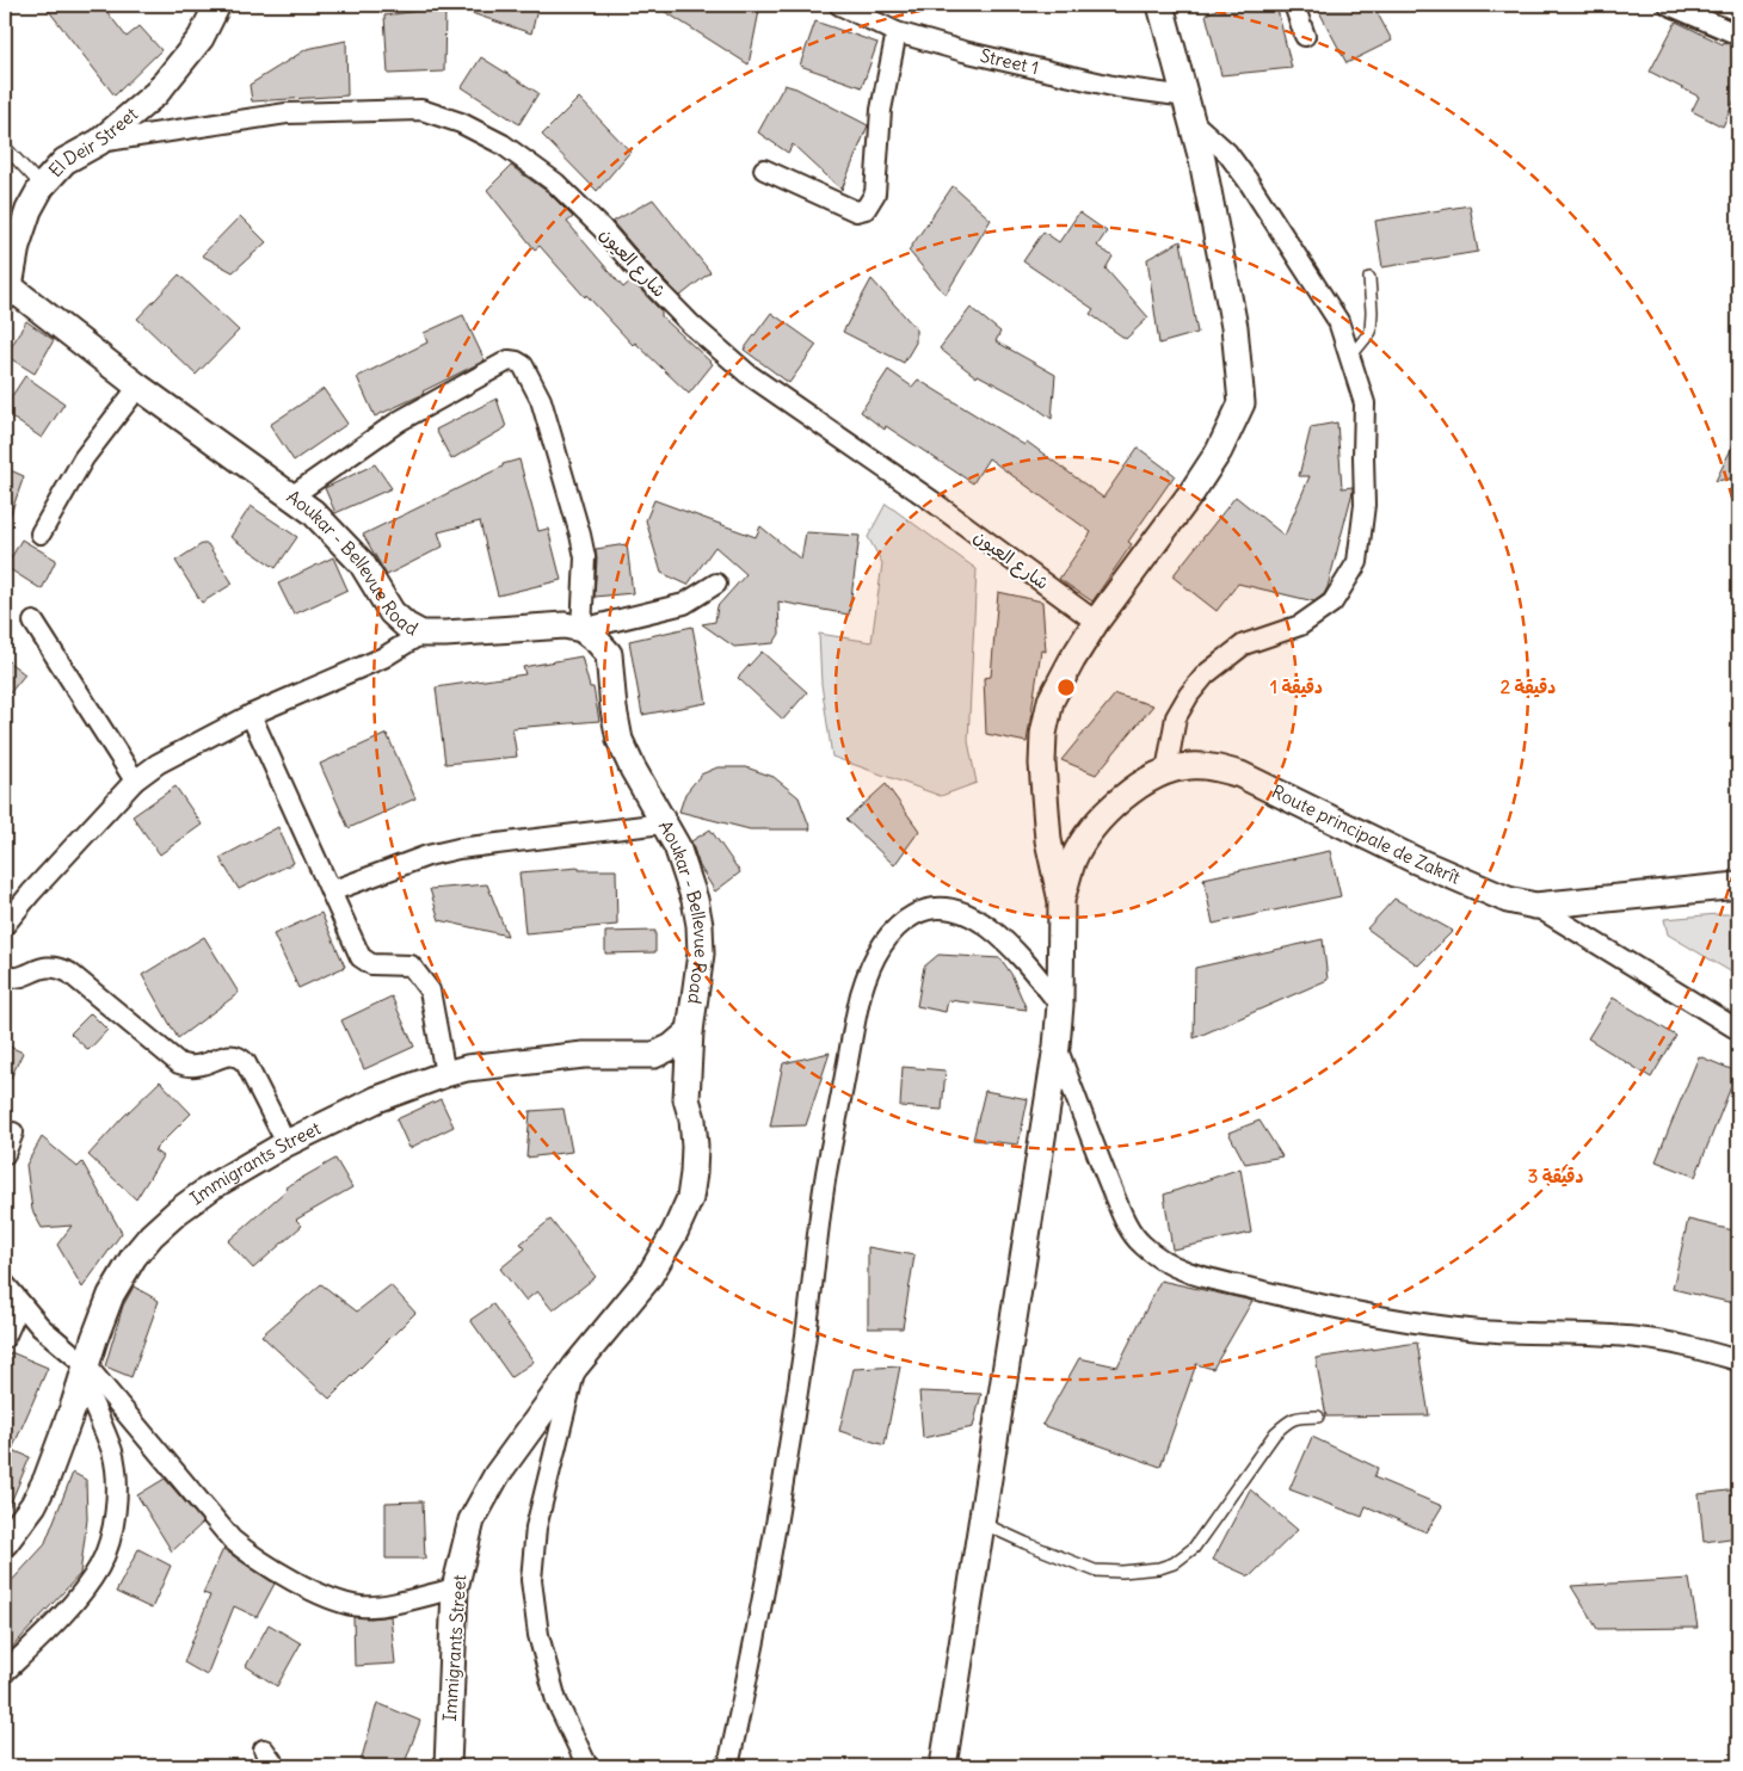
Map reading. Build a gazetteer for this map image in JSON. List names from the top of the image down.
{
  "streets": {
    "street": [
      "Street 1",
      "El Deir Street",
      "شارع العيون",
      "Aoukar - Bellevue Road",
      "Route principale de Zakrît",
      "Immigrants Street"
    ]
  },
  "crossings": [
    ["El Deir Street", "شارع العيون"],
    ["El Deir Street", "Aoukar - Bellevue Road"],
    ["Aoukar - Bellevue Road", "Immigrants Street"]
  ],
  "rings": ["1 دقيقة", "2 دقيقة", "3 دقيقة"]
}
